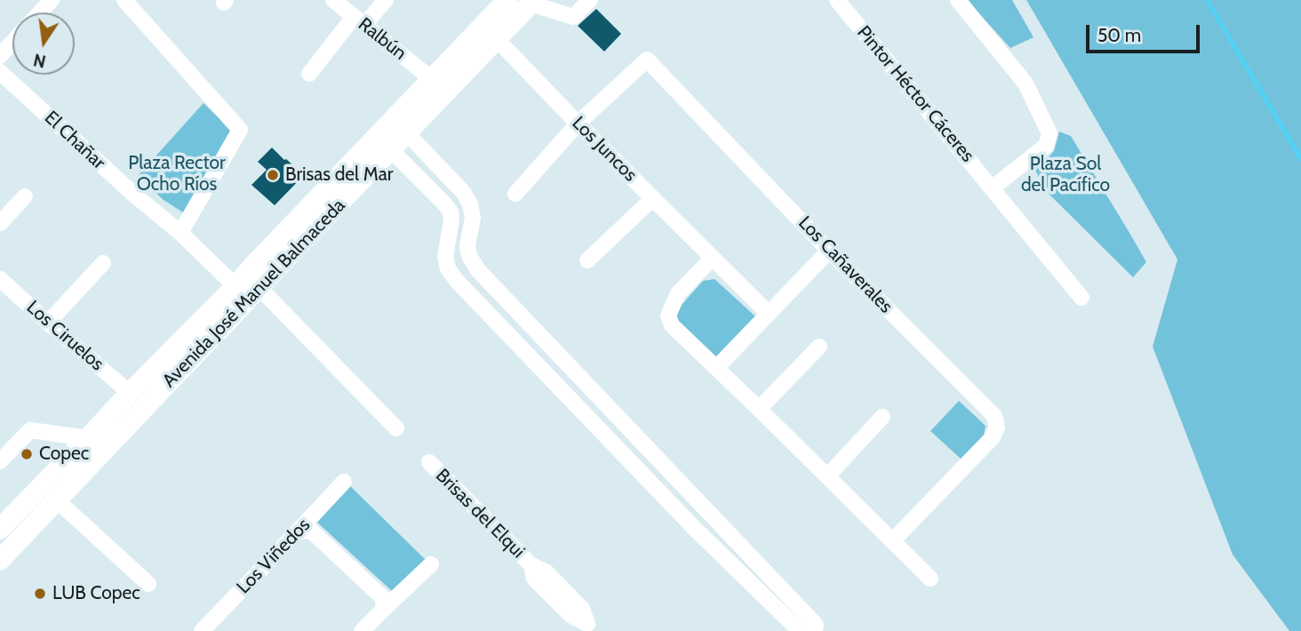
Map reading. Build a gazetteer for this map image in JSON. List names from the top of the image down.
{
  "streets": {
    "main road": ["Avenida José Manuel Balmaceda"],
    "street": [
      "Ralbún",
      "Pintor Héctor Cáceres",
      "El Chañar",
      "Los Juncos",
      "Los Cañaverales",
      "Los Ciruelos",
      "Brisas del Elqui",
      "Los Viñedos"
    ]
  },
  "crossings": [
    ["Ralbún", "Avenida José Manuel Balmaceda"],
    ["El Chañar", "Avenida José Manuel Balmaceda"],
    ["Los Juncos", "Los Cañaverales"],
    ["Los Juncos", "Avenida José Manuel Balmaceda"],
    ["Avenida José Manuel Balmaceda", "Los Ciruelos"]
  ],
  "parks": ["Plaza Rector Ocho Ríos", "Plaza Sol del Pacífico"],
  "places": ["Brisas del Mar", "Copec", "LUB Copec"],
  "scale_bar": "50 m",
  "north": "bottom"
}
